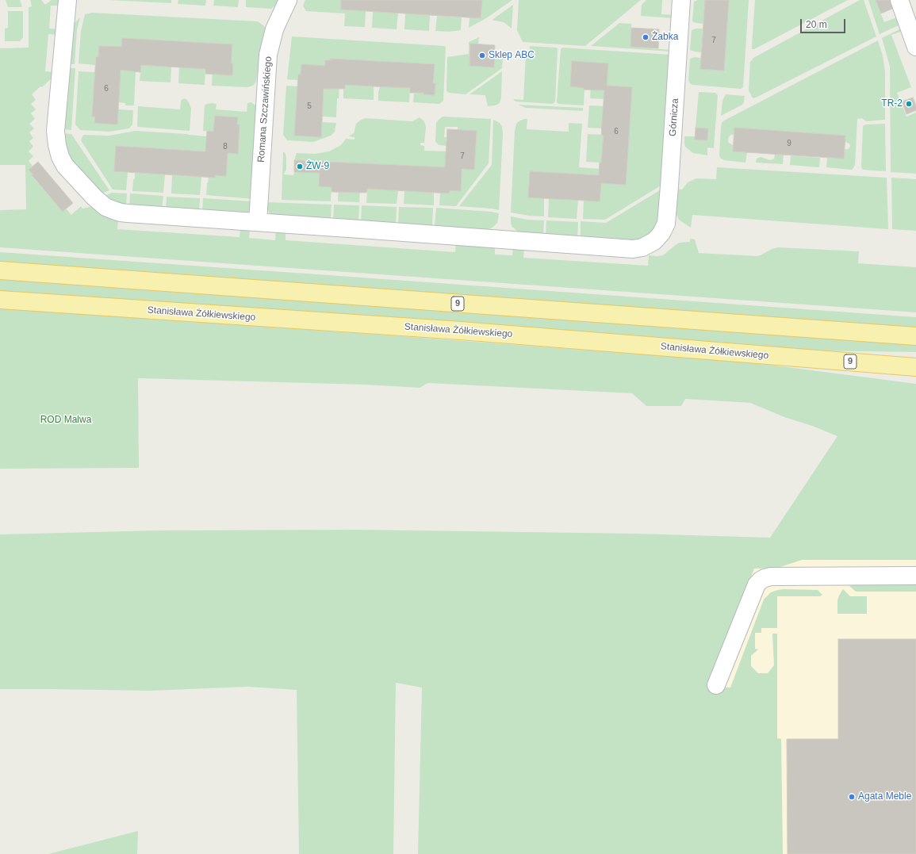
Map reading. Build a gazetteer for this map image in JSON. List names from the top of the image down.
{
  "streets": {
    "main road": ["9", "Stanisława Żółkiewskiego"],
    "lane": ["Romana Szczawińskiego", "Górnicza"]
  },
  "crossings": [
    ["Romana Szczawińskiego", "Górnicza"]
  ],
  "parks": ["ROD Malwa"],
  "places": [
    "Żabka",
    "Sklep ABC",
    "TR-2",
    "ŻW-9",
    "Agata Meble"
  ],
  "house_numbers": [
    "7",
    "6",
    "5",
    "6",
    "9",
    "8",
    "7"
  ],
  "scale_bar": "20 m"
}
